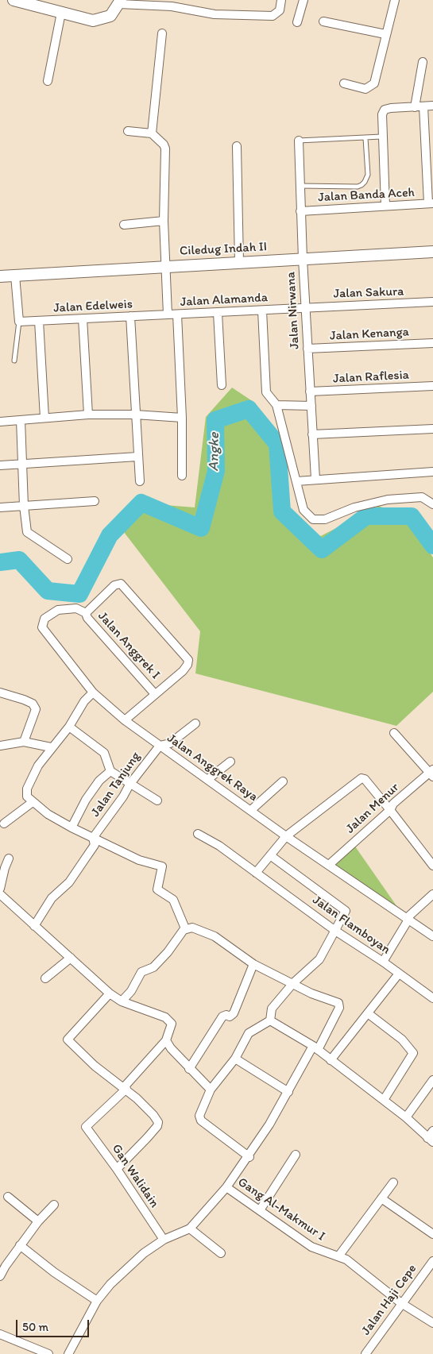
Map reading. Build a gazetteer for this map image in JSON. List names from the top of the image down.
{
  "streets": {
    "street": [
      "Jalan Banda Aceh",
      "Ciledug Indah II",
      "Jalan Sakura",
      "Jalan Alamanda",
      "Jalan Edelweis",
      "Jalan Nirwana",
      "Jalan Kenanga",
      "Jalan Raflesia",
      "Jalan Anggrek I",
      "Jalan Anggrek Raya",
      "Jalan Tanjung",
      "Jalan Menur",
      "Jalan Flamboyan",
      "Gan Walidain",
      "Gang Al-Makmur I",
      "Jalan Haji Cepe"
    ]
  },
  "crossings": [
    ["Jalan Banda Aceh", "Jalan Nirwana"],
    ["Ciledug Indah II", "Jalan Nirwana"],
    ["Jalan Sakura", "Jalan Alamanda"],
    ["Jalan Sakura", "Jalan Nirwana"],
    ["Jalan Alamanda", "Jalan Edelweis"],
    ["Jalan Alamanda", "Jalan Nirwana"],
    ["Jalan Nirwana", "Jalan Kenanga"],
    ["Jalan Nirwana", "Jalan Raflesia"],
    ["Jalan Anggrek I", "Jalan Anggrek Raya"],
    ["Jalan Anggrek Raya", "Jalan Tanjung"],
    ["Jalan Anggrek Raya", "Jalan Menur"],
    ["Gang Al-Makmur I", "Jalan Haji Cepe"]
  ],
  "water": ["Angke"],
  "scale_bar": "50 m"
}
